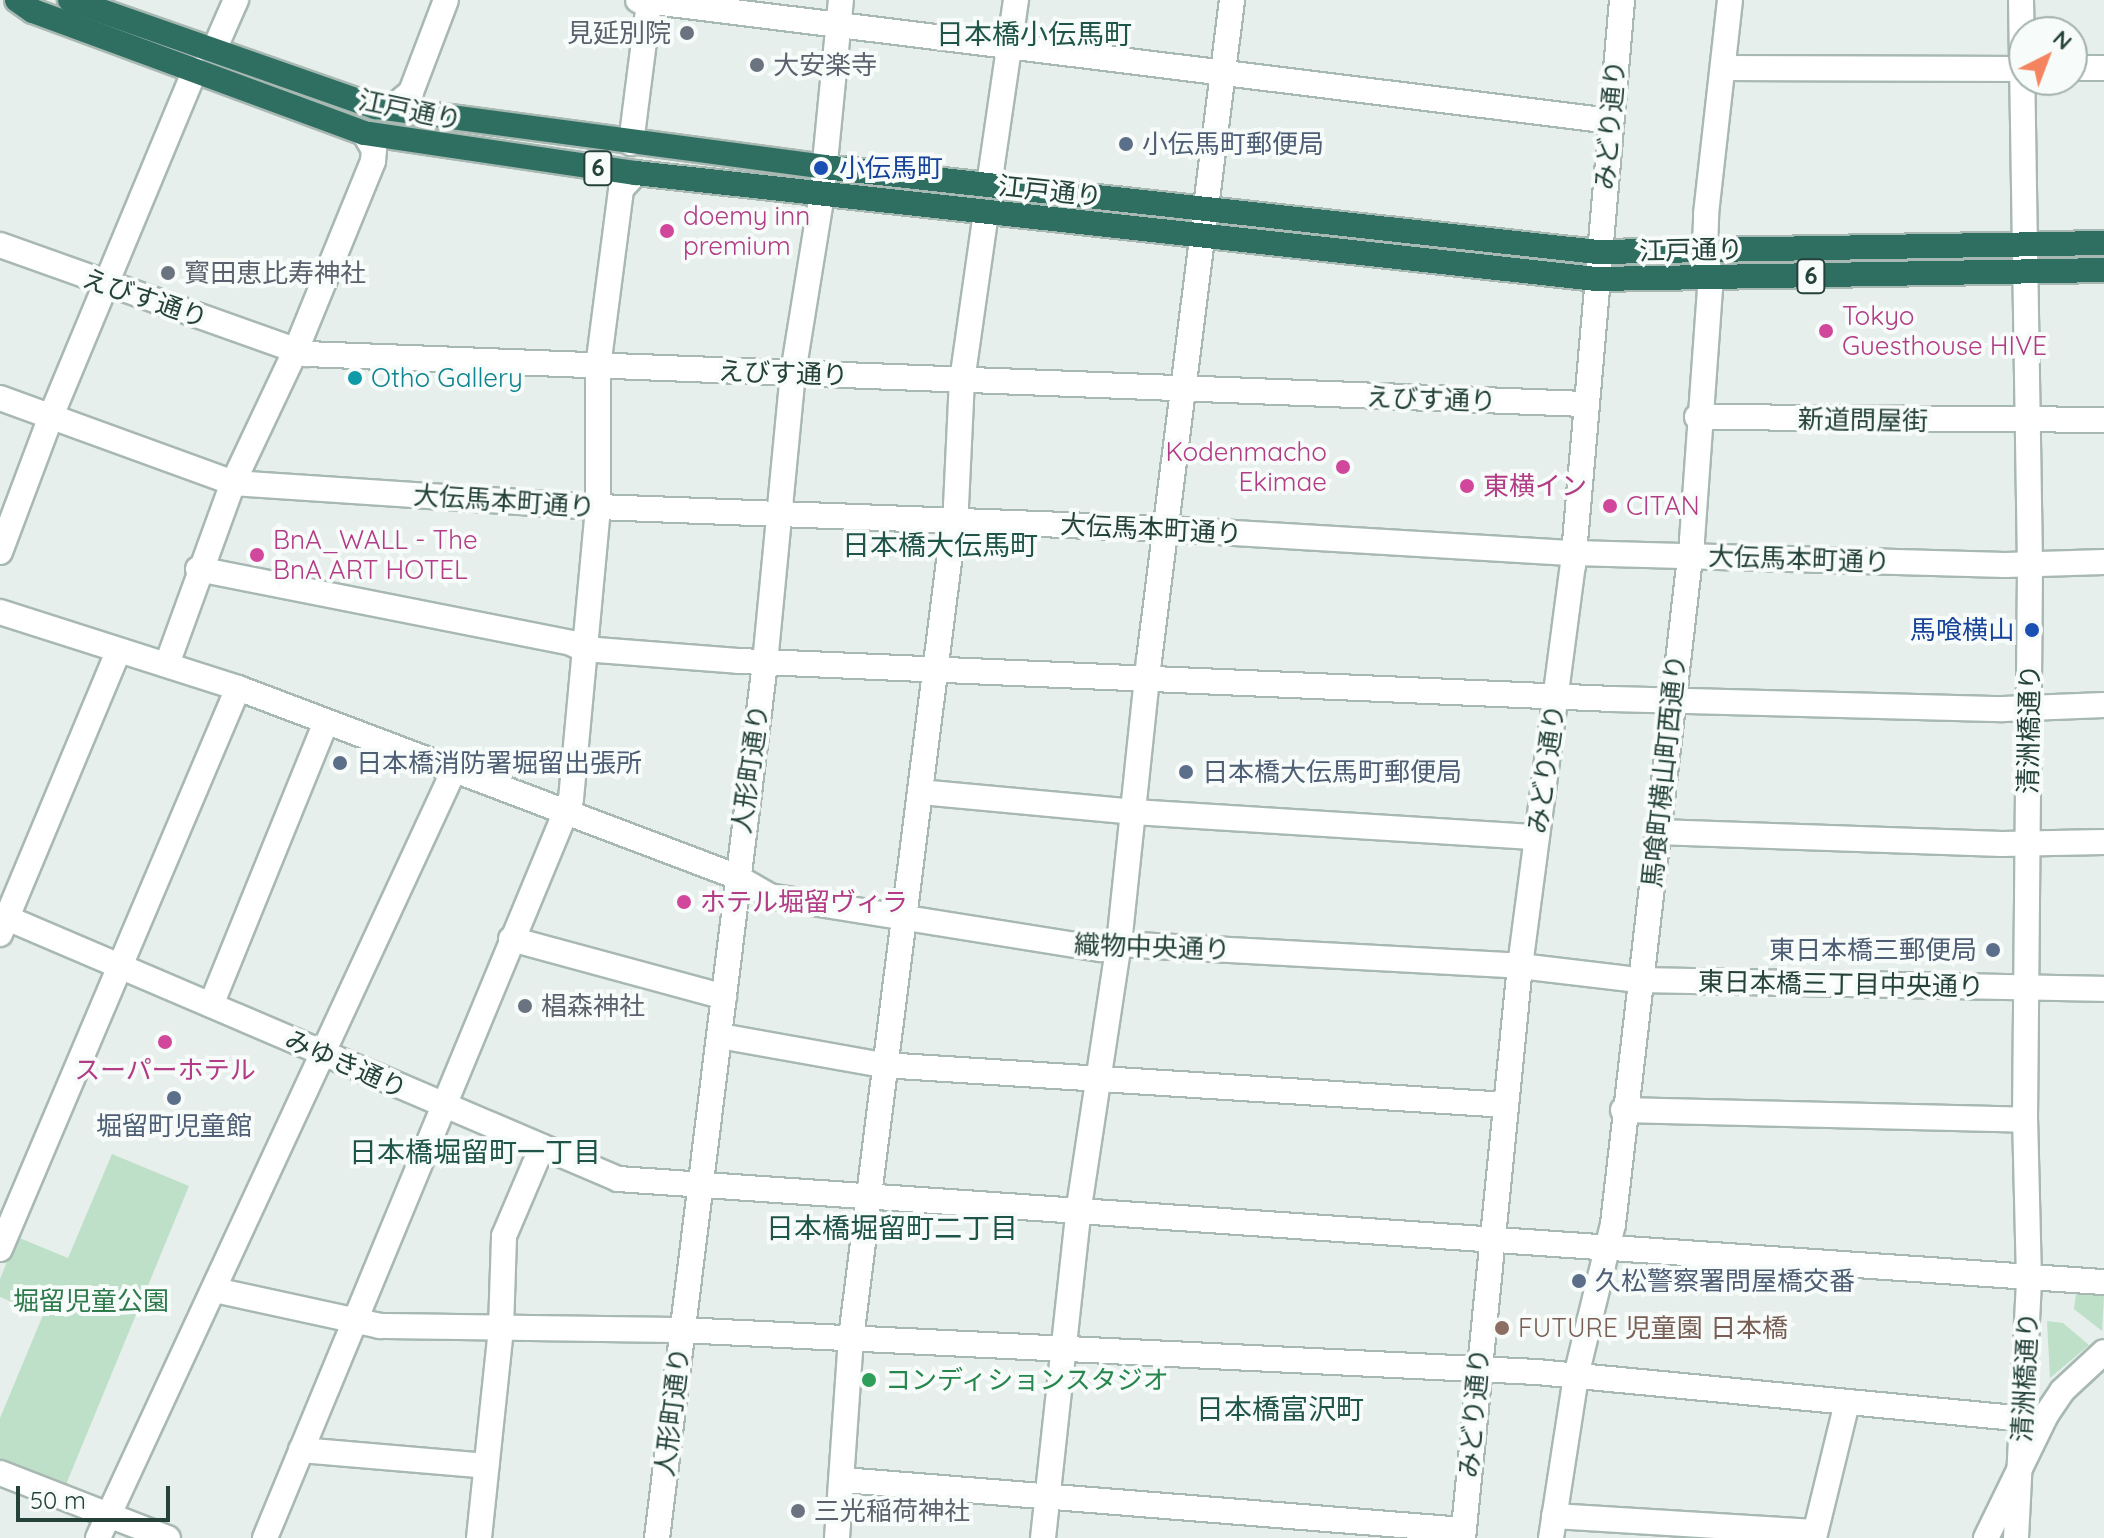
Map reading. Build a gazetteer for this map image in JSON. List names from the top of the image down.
{
  "streets": {
    "highway": ["江戸通り", "6"],
    "street": [
      "みどり通り",
      "えびす通り",
      "新道問屋街",
      "大伝馬本町通り",
      "清洲橋通り",
      "人形町通り",
      "馬喰町横山町西通り",
      "織物中央通り",
      "東日本橋三丁目中央通り",
      "みゆき通り"
    ]
  },
  "crossings": [
    ["江戸通り", "みどり通り"],
    ["江戸通り", "清洲橋通り"],
    ["江戸通り", "人形町通り"],
    ["江戸通り", "馬喰町横山町西通り"],
    ["みどり通り", "えびす通り"],
    ["みどり通り", "大伝馬本町通り"],
    ["みどり通り", "織物中央通り"],
    ["みどり通り", "みゆき通り"],
    ["えびす通り", "人形町通り"],
    ["新道問屋街", "清洲橋通り"],
    ["新道問屋街", "馬喰町横山町西通り"],
    ["大伝馬本町通り", "清洲橋通り"],
    ["大伝馬本町通り", "人形町通り"],
    ["大伝馬本町通り", "馬喰町横山町西通り"],
    ["清洲橋通り", "東日本橋三丁目中央通り"],
    ["清洲橋通り", "みゆき通り"],
    ["人形町通り", "織物中央通り"],
    ["人形町通り", "みゆき通り"],
    ["馬喰町横山町西通り", "東日本橋三丁目中央通り"],
    ["馬喰町横山町西通り", "みゆき通り"],
    ["織物中央通り", "東日本橋三丁目中央通り"]
  ],
  "districts": [
    "日本橋小伝馬町",
    "日本橋大伝馬町",
    "日本橋堀留町一丁目",
    "日本橋堀留町二丁目",
    "日本橋富沢町"
  ],
  "parks": ["堀留児童公園"],
  "places": [
    "見延別院",
    "大安楽寺",
    "小伝馬町郵便局",
    "小伝馬町",
    "doemy inn premium",
    "寳田恵比寿神社",
    "Tokyo Guesthouse HIVE",
    "Otho Gallery",
    "Kodenmacho Ekimae",
    "東横イン",
    "CITAN",
    "BnA_WALL - The BnA ART HOTEL",
    "馬喰横山",
    "日本橋消防署堀留出張所",
    "日本橋大伝馬町郵便局",
    "ホテル堀留ヴィラ",
    "東日本橋三郵便局",
    "椙森神社",
    "スーパーホテル",
    "堀留町児童館",
    "久松警察署問屋橋交番",
    "FUTURE 児童園 日本橋",
    "コンディションスタジオ",
    "三光稲荷神社"
  ],
  "scale_bar": "50 m",
  "north": "top right"
}
